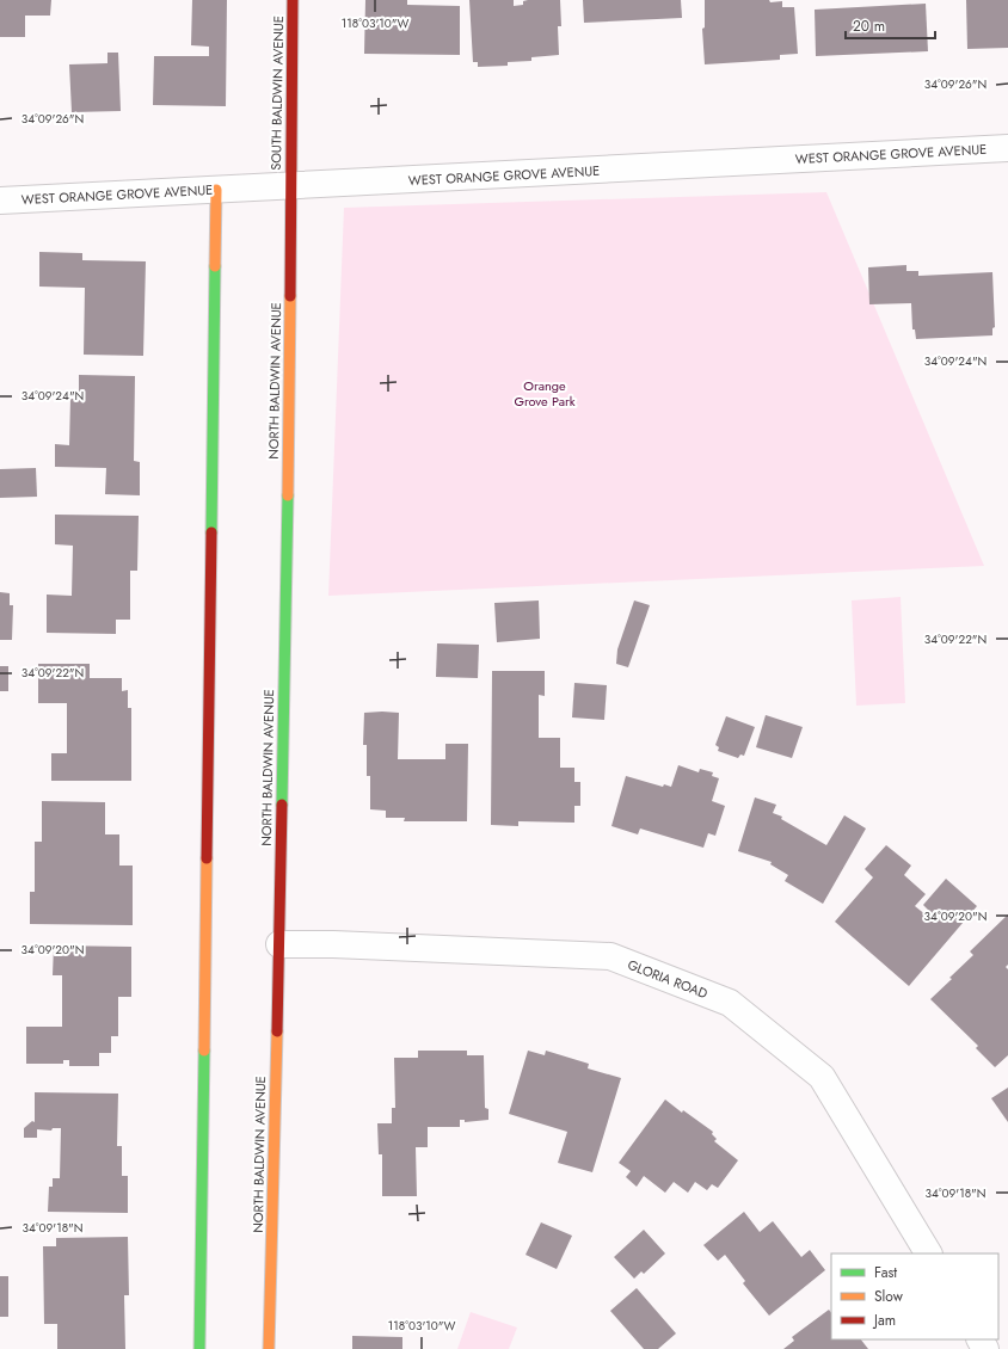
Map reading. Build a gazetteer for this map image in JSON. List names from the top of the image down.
{
  "streets": {
    "street": [
      "SOUTH BALDWIN AVENUE",
      "WEST ORANGE GROVE AVENUE",
      "NORTH BALDWIN AVENUE",
      "GLORIA ROAD"
    ]
  },
  "crossings": [
    ["SOUTH BALDWIN AVENUE", "WEST ORANGE GROVE AVENUE"],
    ["SOUTH BALDWIN AVENUE", "NORTH BALDWIN AVENUE"],
    ["WEST ORANGE GROVE AVENUE", "NORTH BALDWIN AVENUE"],
    ["NORTH BALDWIN AVENUE", "GLORIA ROAD"]
  ],
  "parks": ["Orange Grove Park"],
  "legend": ["Fast", "Slow", "Jam"],
  "scale_bar": "20 m",
  "coordinates": [
    "118°03'10\"W",
    "34°09'26\"N",
    "34°09'24\"N",
    "34°09'22\"N",
    "34°09'20\"N",
    "34°09'18\"N"
  ]
}
